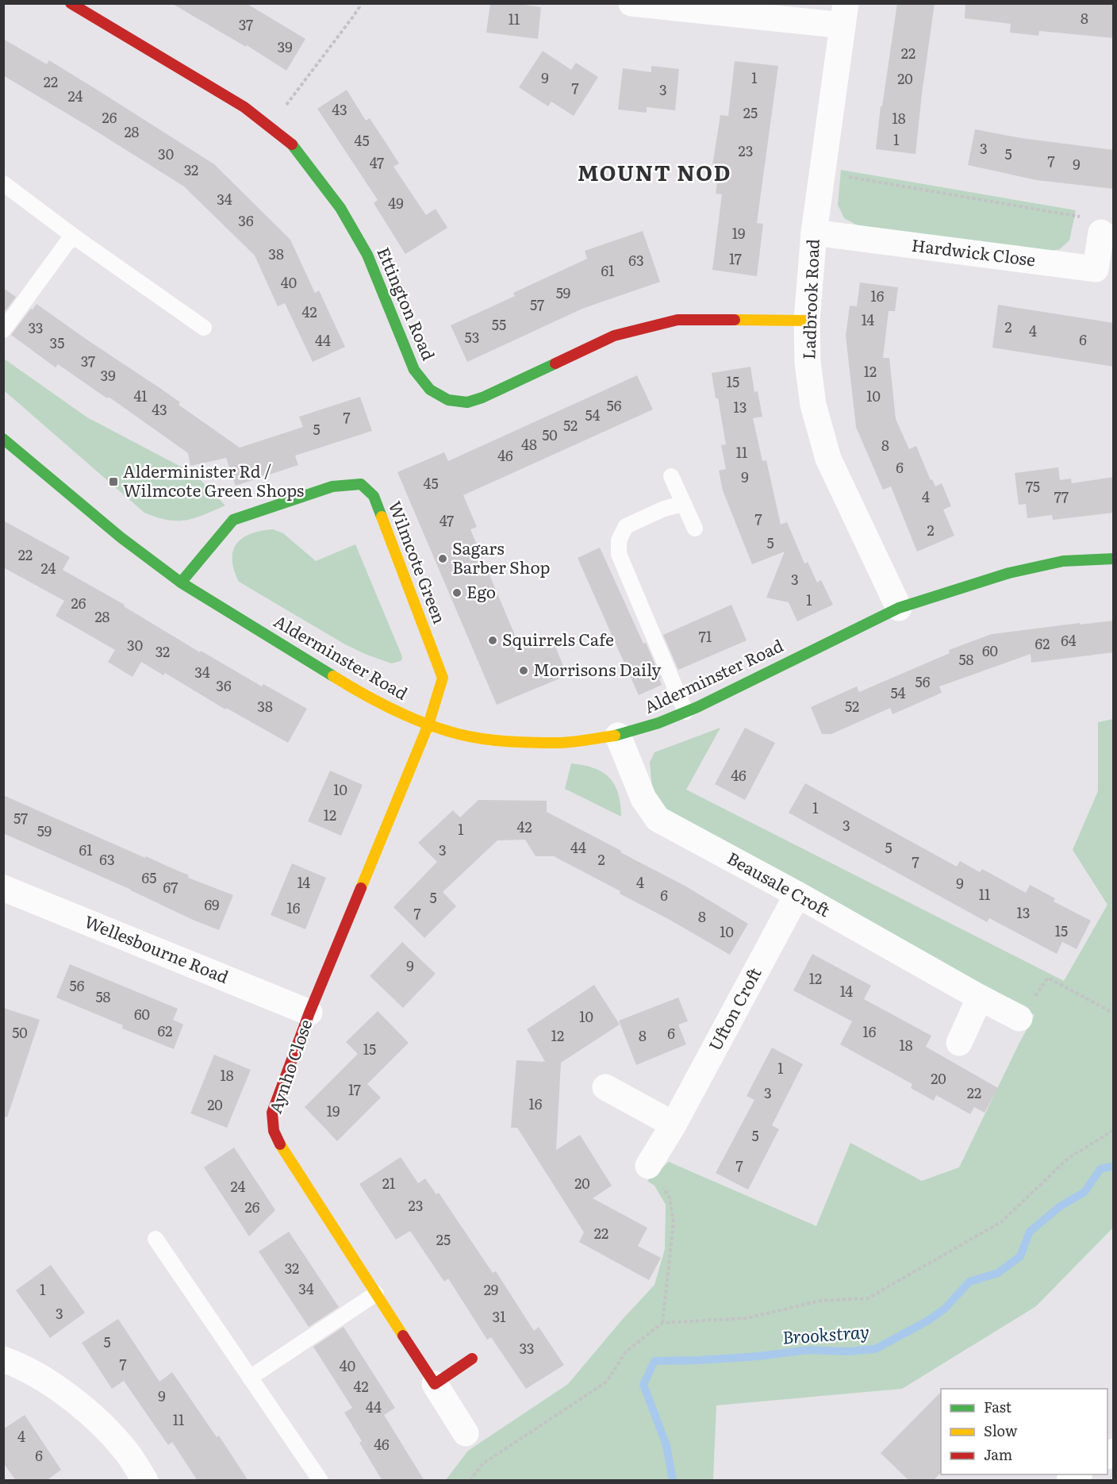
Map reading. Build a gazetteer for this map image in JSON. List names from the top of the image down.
{
  "streets": {
    "street": [
      "Hardwick Close",
      "Ladbrook Road",
      "Ettington Road",
      "Wilmcote Green",
      "Alderminster Road",
      "Beausale Croft",
      "Wellesbourne Road",
      "Ufton Croft",
      "Aynho Close"
    ]
  },
  "crossings": [
    ["Hardwick Close", "Ladbrook Road"],
    ["Ladbrook Road", "Ettington Road"],
    ["Ladbrook Road", "Alderminster Road"],
    ["Wilmcote Green", "Alderminster Road"],
    ["Wilmcote Green", "Aynho Close"],
    ["Alderminster Road", "Beausale Croft"],
    ["Alderminster Road", "Aynho Close"],
    ["Beausale Croft", "Ufton Croft"],
    ["Wellesbourne Road", "Aynho Close"]
  ],
  "districts": ["MOUNT NOD"],
  "water": ["Brookstray"],
  "places": {
    "transit": ["Alderminister Rd / Wilmcote Green Shops"],
    "other": [
      "Sagars Barber Shop",
      "Ego",
      "Squirrels Cafe",
      "Morrisons Daily"
    ]
  },
  "house_numbers": [
    "8",
    "11",
    "37",
    "39",
    "22",
    "9",
    "1",
    "20",
    "22",
    "7",
    "3",
    "24",
    "43",
    "25",
    "26",
    "18",
    "28",
    "1",
    "45",
    "3",
    "23",
    "30",
    "5",
    "7",
    "47",
    "9",
    "32",
    "34",
    "49",
    "36",
    "19",
    "38",
    "17",
    "63",
    "61",
    "40",
    "59",
    "16",
    "57",
    "42",
    "14",
    "55",
    "2",
    "33",
    "4",
    "53",
    "6",
    "44",
    "35",
    "37",
    "12",
    "39",
    "15",
    "41",
    "10",
    "56",
    "13",
    "43",
    "54",
    "7",
    "52",
    "5",
    "50",
    "48",
    "8",
    "11",
    "46",
    "6",
    "9",
    "45",
    "75",
    "4",
    "77",
    "7",
    "47",
    "2",
    "5",
    "22",
    "24",
    "3",
    "1",
    "26",
    "28",
    "71",
    "64",
    "62",
    "30",
    "60",
    "32",
    "58",
    "34",
    "56",
    "36",
    "54",
    "38",
    "52",
    "46",
    "10",
    "1",
    "12",
    "57",
    "3",
    "42",
    "1",
    "59",
    "44",
    "5",
    "61",
    "3",
    "63",
    "2",
    "7",
    "65",
    "14",
    "4",
    "9",
    "67",
    "11",
    "6",
    "5",
    "69",
    "16",
    "13",
    "7",
    "8",
    "15",
    "10",
    "9",
    "12",
    "56",
    "14",
    "58",
    "60",
    "10",
    "62",
    "16",
    "50",
    "6",
    "12",
    "8",
    "18",
    "15",
    "1",
    "18",
    "20",
    "17",
    "3",
    "22",
    "16",
    "20",
    "19",
    "5",
    "7",
    "21",
    "20",
    "24",
    "23",
    "26",
    "22",
    "25",
    "32",
    "34",
    "1",
    "29",
    "3",
    "31",
    "5",
    "33",
    "7",
    "40",
    "42",
    "9",
    "44",
    "11",
    "4",
    "46",
    "6"
  ],
  "legend": ["Fast", "Slow", "Jam"]
}
